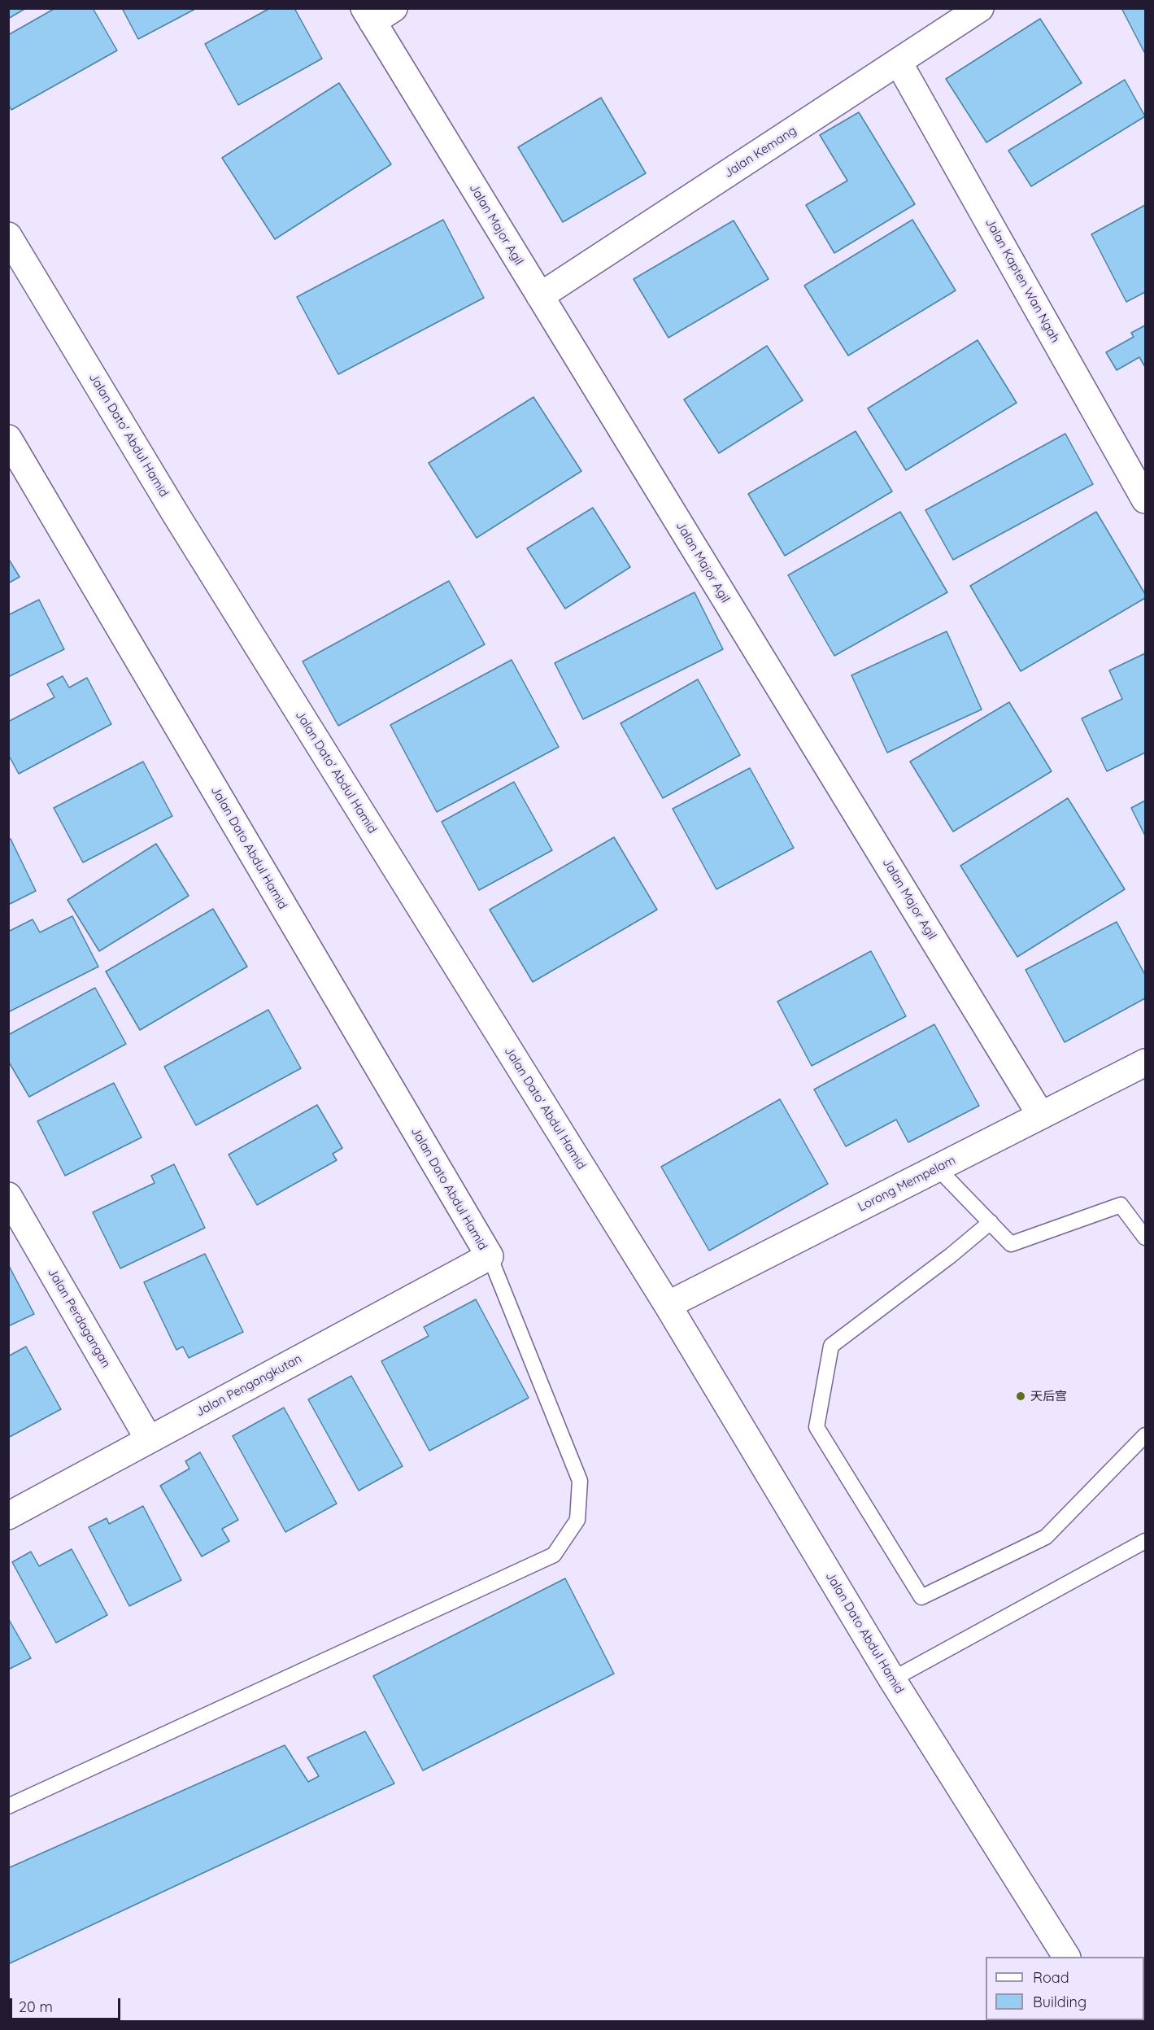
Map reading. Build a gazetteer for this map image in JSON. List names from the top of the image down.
{
  "streets": {
    "street": [
      "Jalan Kemang",
      "Jalan Major Agil",
      "Jalan Kapten Wan Ngah",
      "Jalan Dato' Abdul Hamid",
      "Jalan Dato Abdul Hamid",
      "Lorong Mempelam",
      "Jalan Perdagangan",
      "Jalan Pengangkutan"
    ]
  },
  "crossings": [
    ["Jalan Kemang", "Jalan Major Agil"],
    ["Jalan Kemang", "Jalan Kapten Wan Ngah"],
    ["Jalan Major Agil", "Lorong Mempelam"],
    ["Jalan Dato' Abdul Hamid", "Jalan Dato Abdul Hamid"],
    ["Jalan Dato' Abdul Hamid", "Lorong Mempelam"],
    ["Jalan Dato Abdul Hamid", "Lorong Mempelam"],
    ["Jalan Dato Abdul Hamid", "Jalan Pengangkutan"],
    ["Jalan Perdagangan", "Jalan Pengangkutan"]
  ],
  "places": ["天后宫"],
  "legend": ["Road", "Building"],
  "scale_bar": "20 m"
}
